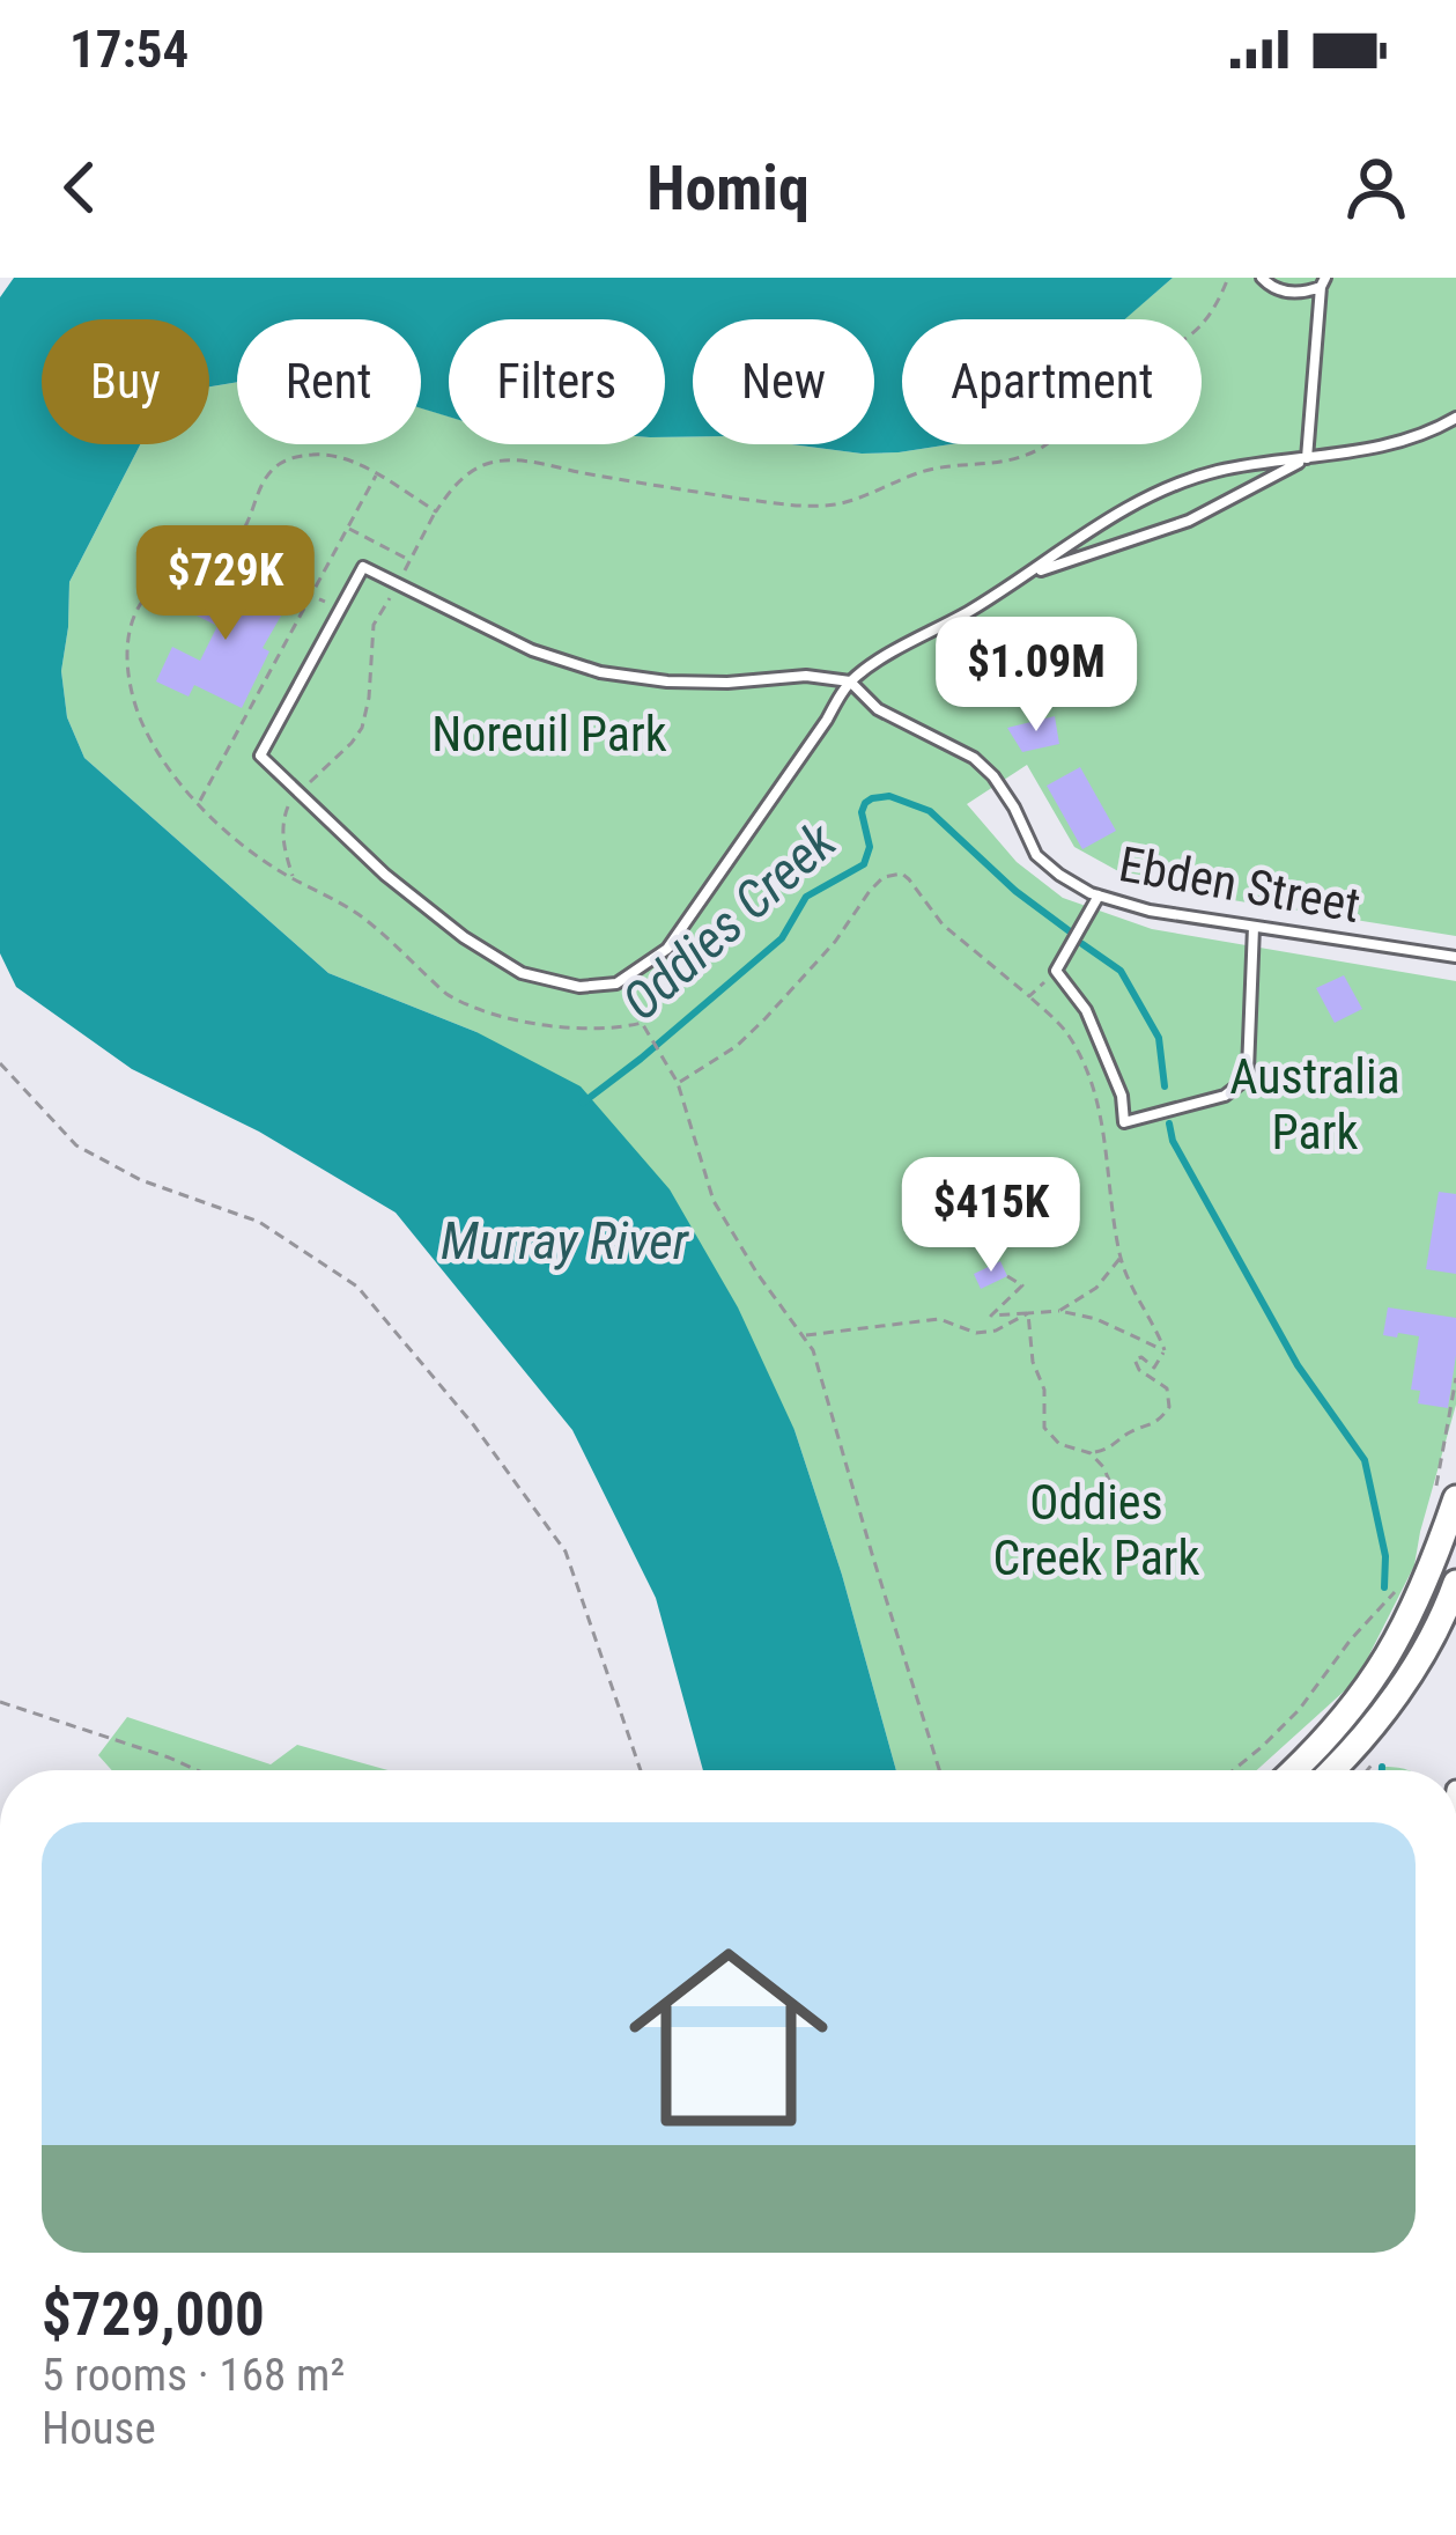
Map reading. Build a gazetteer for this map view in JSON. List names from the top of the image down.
{
  "streets": {
    "lane": ["Ebden Street"]
  },
  "water": ["Oddies Creek", "Murray River"],
  "parks": ["Noreuil Park", "Australia Park", "Oddies Creek Park"],
  "page": {
    "status": "17:54",
    "header": "Homiq",
    "chip": [
      "Buy",
      "Rent",
      "Filters",
      "New",
      "Apartment"
    ],
    "price": ["$729K", "$1.09M", "$415K"],
    "list": [
      {
        "name": "$729,000",
        "note": "5 rooms · 168 m² · House"
      }
    ]
  }
}
